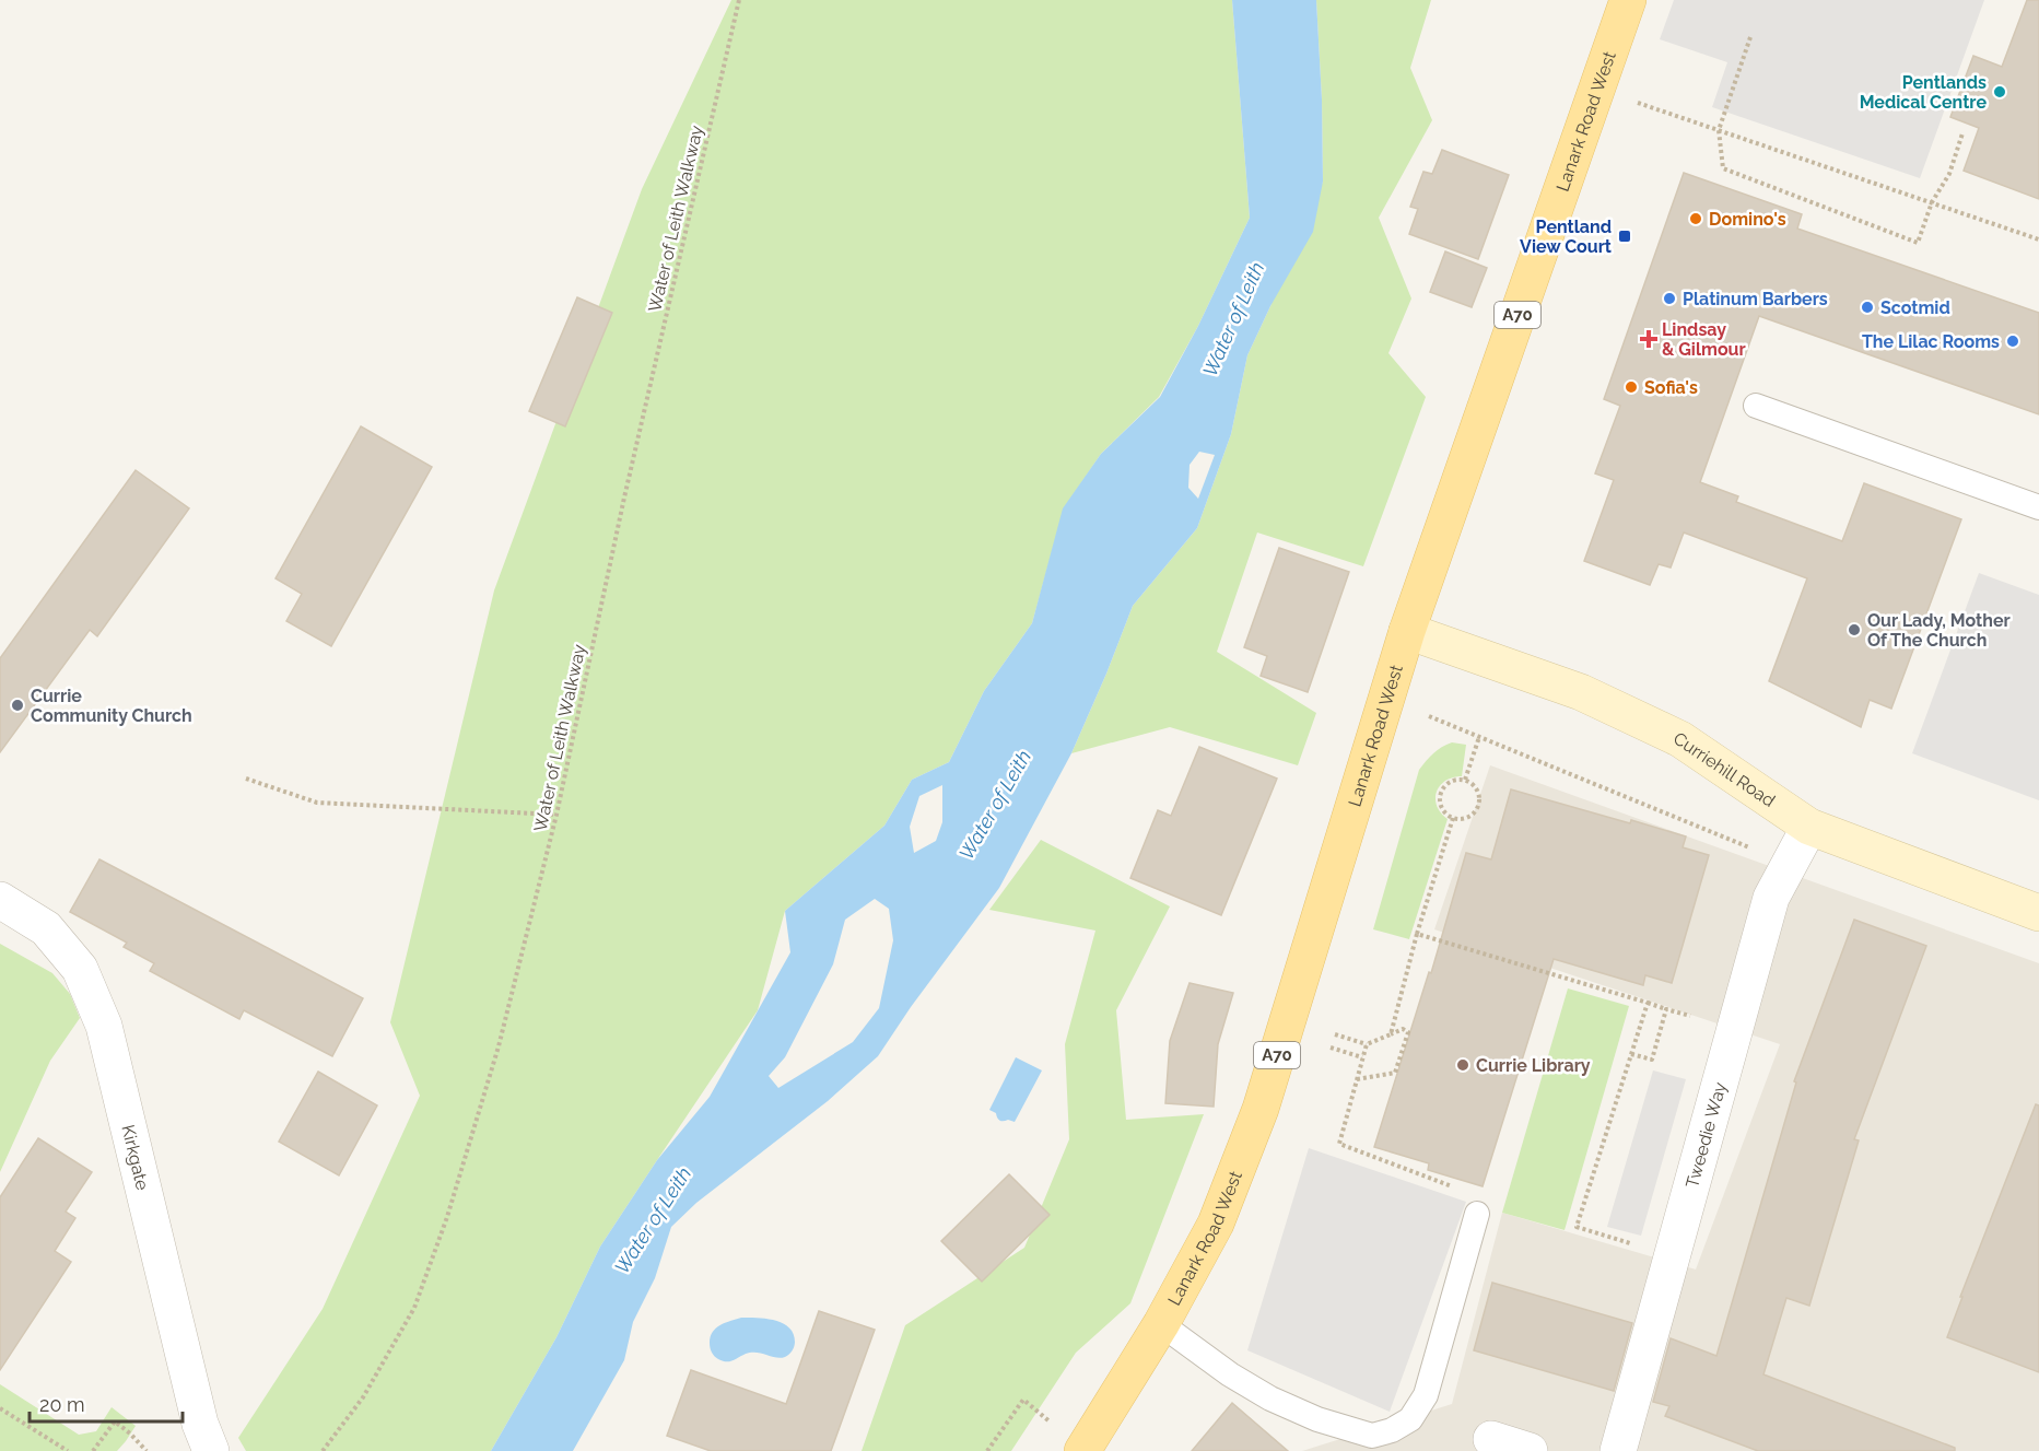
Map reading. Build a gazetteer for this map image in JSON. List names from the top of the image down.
{
  "streets": {
    "main road": ["Lanark Road West", "A70"],
    "street": ["Curriehill Road", "Tweedie Way", "Kirkgate"],
    "path": ["Water of Leith Walkway"]
  },
  "crossings": [
    ["Lanark Road West", "Curriehill Road"],
    ["Curriehill Road", "Tweedie Way"]
  ],
  "water": ["Water of Leith"],
  "places": {
    "other": [
      "Pentlands Medical Centre",
      "Domino's",
      "Platinum Barbers",
      "Scotmid",
      "The Lilac Rooms",
      "Sofia's",
      "Our Lady, Mother Of The Church",
      "Currie Community Church",
      "Currie Library"
    ],
    "transit": ["Pentland View Court"],
    "health": ["Lindsay & Gilmour"]
  },
  "scale_bar": "20 m"
}
